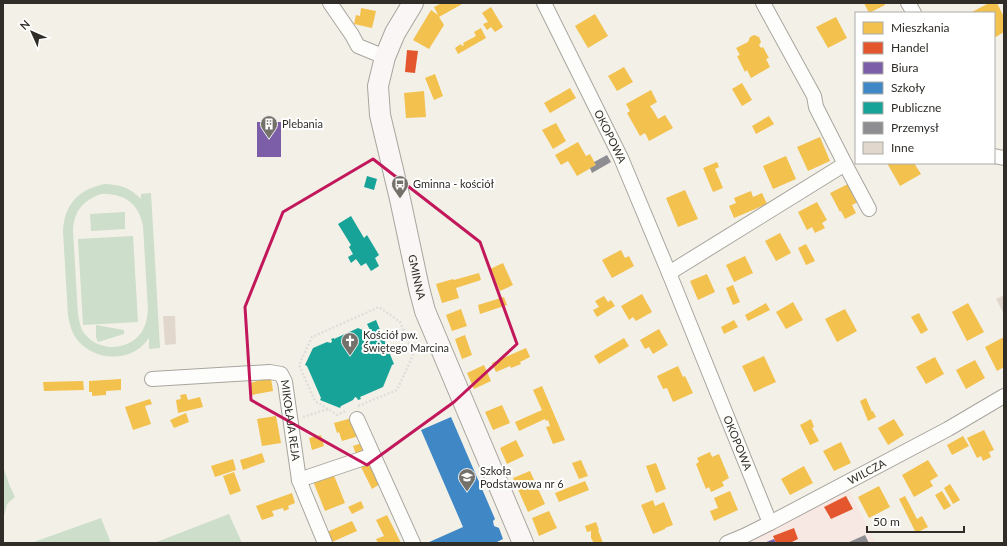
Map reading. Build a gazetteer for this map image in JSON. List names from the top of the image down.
{
  "streets": {
    "street": [
      "OKOPOWA",
      "GMINNA",
      "MIKOŁAJA REJA",
      "WILCZA"
    ]
  },
  "crossings": [
    ["OKOPOWA", "WILCZA"]
  ],
  "places": {
    "building": ["Plebania"],
    "bus stop": ["Gminna - kościół"],
    "church": ["Kościół pw. Świętego Marcina"],
    "school or university": ["Szkoła Podstawowa nr 6"]
  },
  "legend": [
    "Mieszkania",
    "Handel",
    "Biura",
    "Szkoły",
    "Publiczne",
    "Przemysł",
    "Inne"
  ],
  "scale_bar": "50 m",
  "north": "top left"
}
